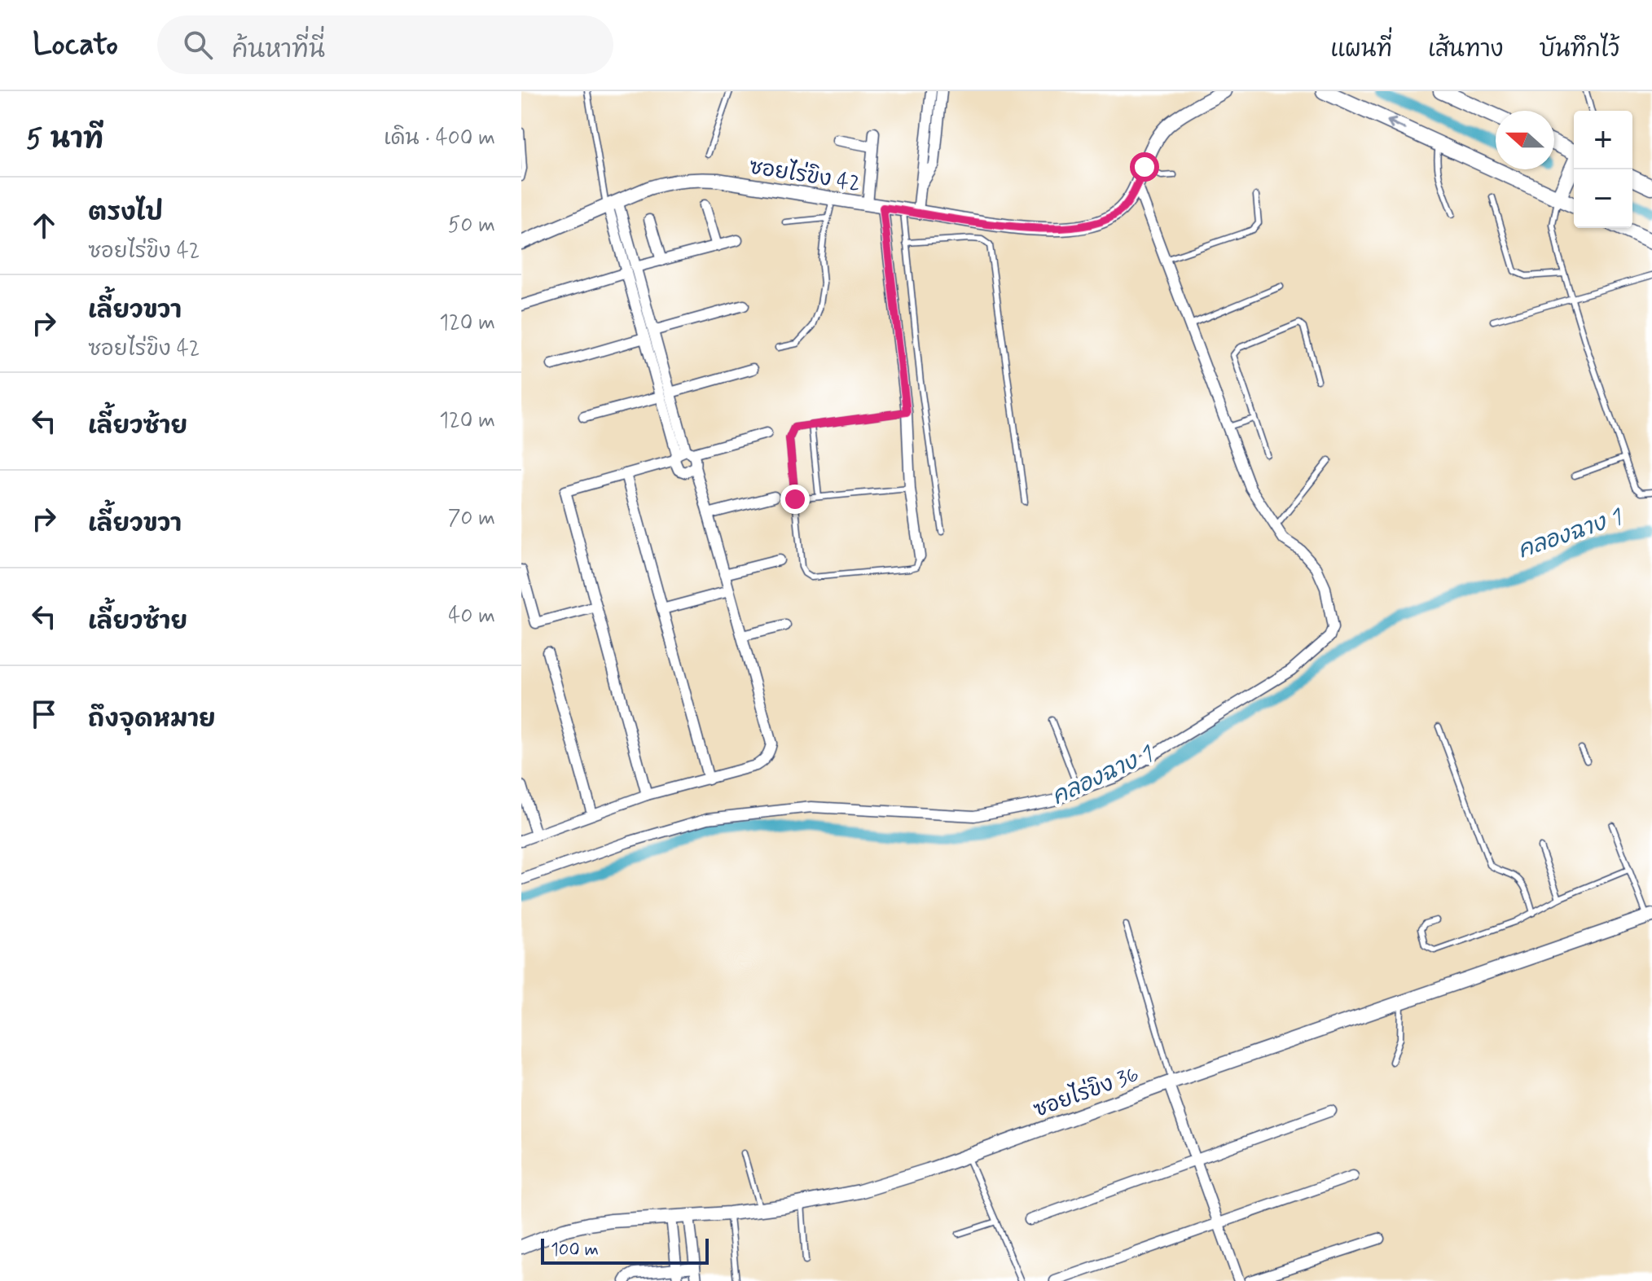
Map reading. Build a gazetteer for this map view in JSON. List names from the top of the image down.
{
  "streets": {
    "street": ["ซอยไร่ขิง 42", "ซอยไร่ขิง 36"]
  },
  "water": ["คลองฉาง 1"],
  "scale_bar": "100 m",
  "north": "left",
  "page": {
    "header": "Locato",
    "search": "ค้นหาที่นี่",
    "nav": ["แผนที่", "เส้นทาง", "บันทึกไว้"],
    "heading": ["5 นาที", "เดิน · 400 m"],
    "map_buttons": ["+", "−"],
    "list": [
      ["ตรงไป", "ซอยไร่ขิง 42", "50 m"],
      ["เลี้ยวขวา", "ซอยไร่ขิง 42", "120 m"],
      ["เลี้ยวซ้าย", "120 m"],
      ["เลี้ยวขวา", "70 m"],
      ["เลี้ยวซ้าย", "40 m"],
      "ถึงจุดหมาย"
    ],
    "scale": "100 m"
  }
}
